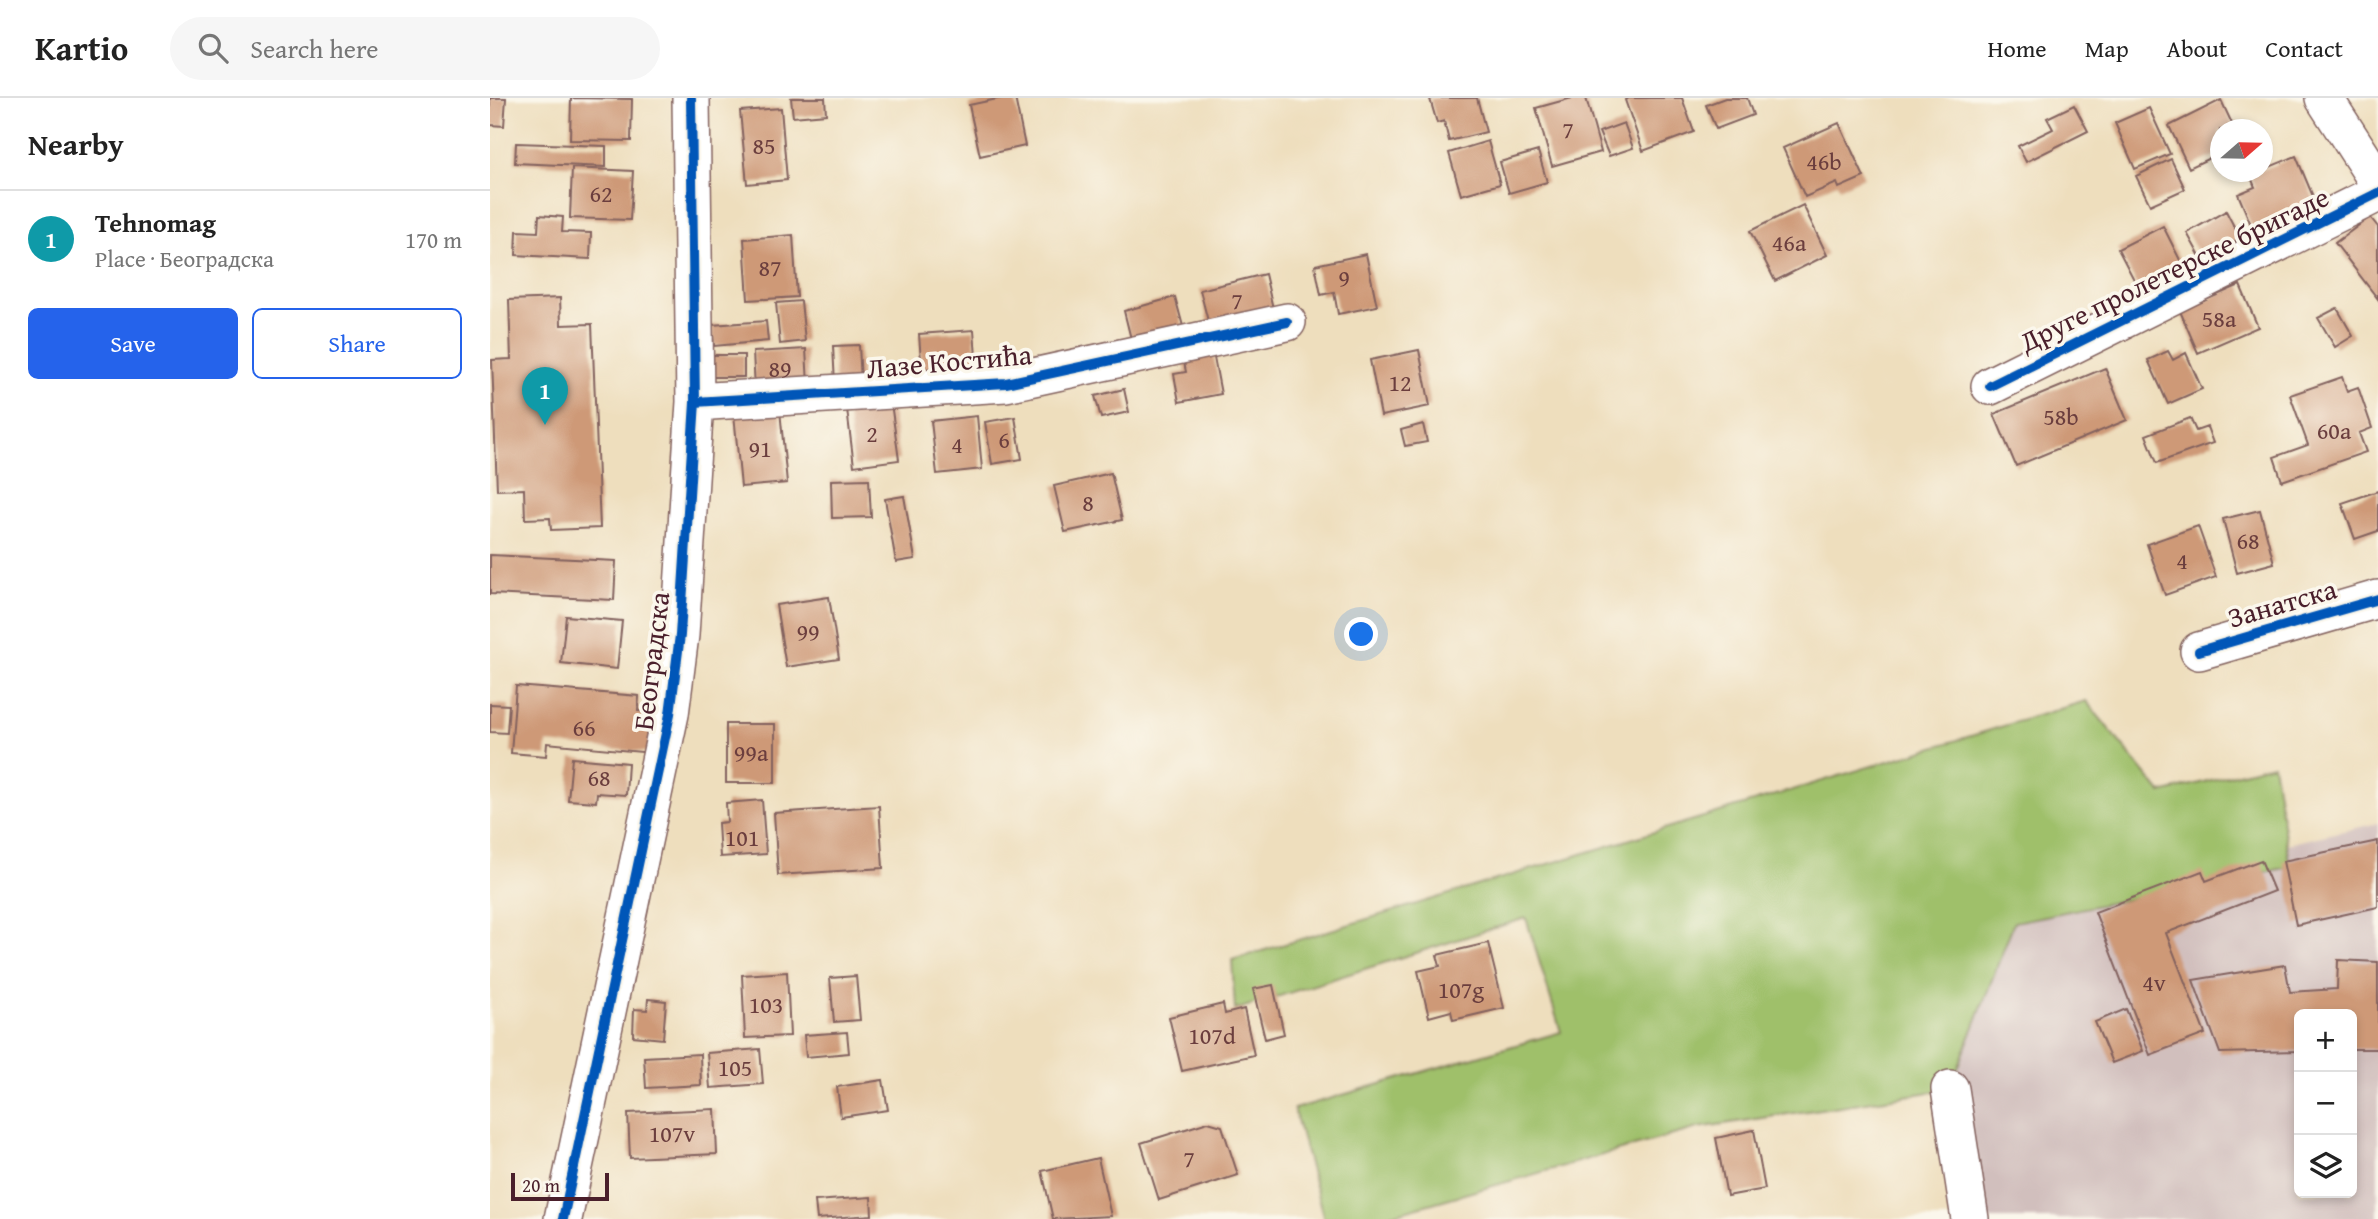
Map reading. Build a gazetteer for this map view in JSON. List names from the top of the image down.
{
  "streets": {
    "street": [
      "Друге пролетерске бригаде",
      "Лазе Костића",
      "Занатска",
      "Београдска"
    ]
  },
  "crossings": [
    ["Лазе Костића", "Београдска"]
  ],
  "house_numbers": [
    "7",
    "85",
    "46b",
    "62",
    "46a",
    "87",
    "9",
    "7",
    "58a",
    "89",
    "12",
    "58b",
    "60a",
    "2",
    "6",
    "4",
    "91",
    "8",
    "68",
    "4",
    "99",
    "66",
    "99a",
    "68",
    "101",
    "4v",
    "107g",
    "103",
    "107d",
    "105",
    "107v",
    "7"
  ],
  "scale_bar": "20 m",
  "north": "right",
  "page": {
    "header": "Kartio",
    "search": "Search here",
    "nav": [
      "Home",
      "Map",
      "About",
      "Contact"
    ],
    "heading": "Nearby",
    "list": [
      {
        "mark": "1",
        "name": "Tehnomag",
        "note": "Place · Београдска",
        "value": "170 m"
      }
    ],
    "buttons": ["Save", "Share"],
    "pins": "1",
    "map_buttons": ["+", "−"],
    "scale": "20 m"
  }
}
